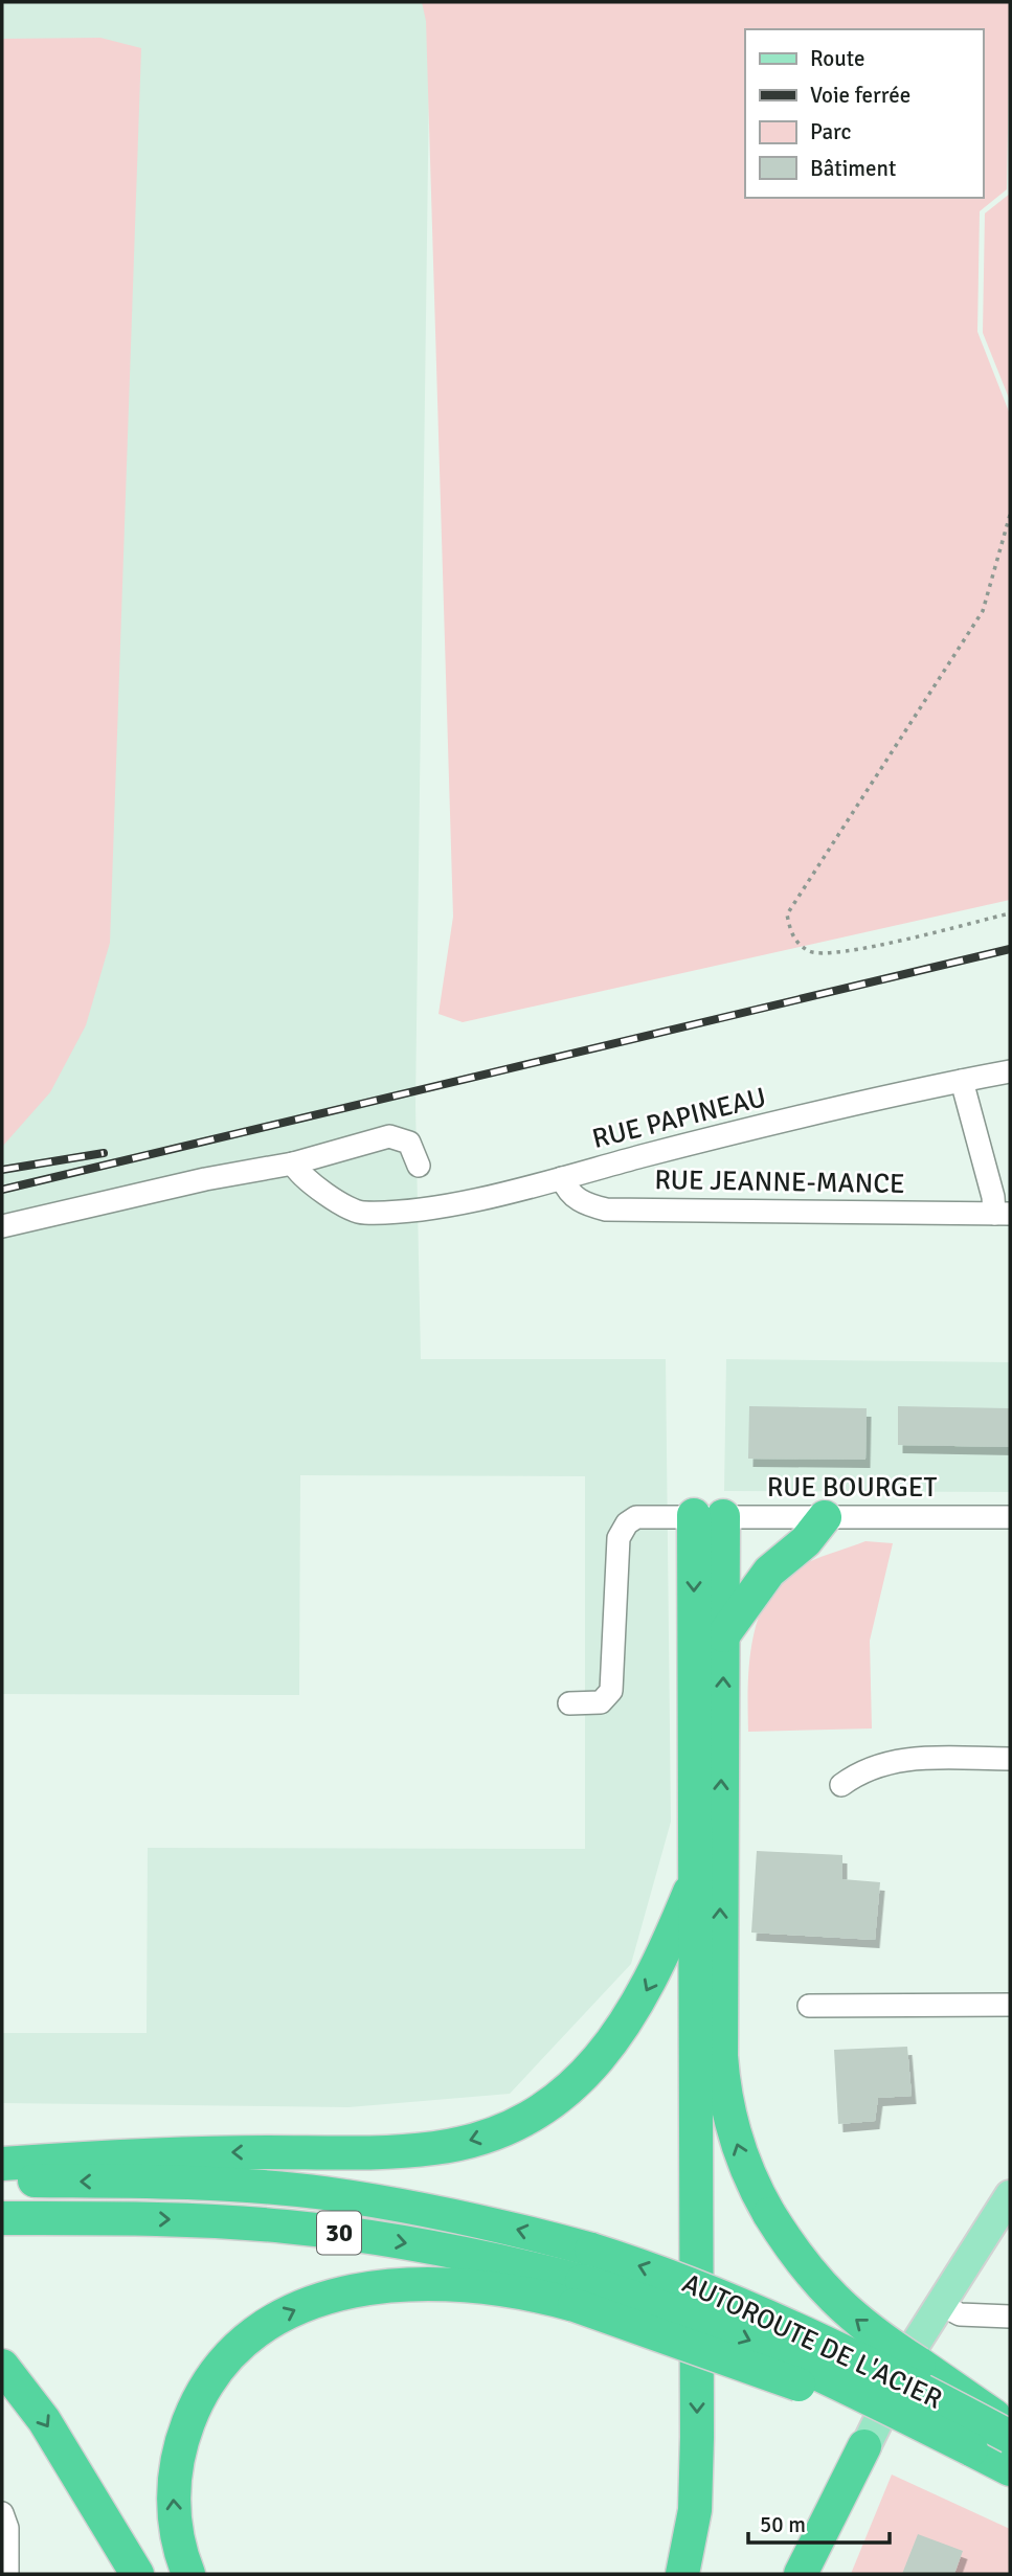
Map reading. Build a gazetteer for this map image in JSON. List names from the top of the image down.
{
  "streets": {
    "highway": ["30", "AUTOROUTE DE L'ACIER"],
    "street": ["RUE PAPINEAU", "RUE JEANNE-MANCE", "RUE BOURGET"]
  },
  "crossings": [
    ["RUE PAPINEAU", "RUE JEANNE-MANCE"]
  ],
  "legend": [
    "Route",
    "Voie ferrée",
    "Parc",
    "Bâtiment"
  ],
  "scale_bar": "50 m"
}
